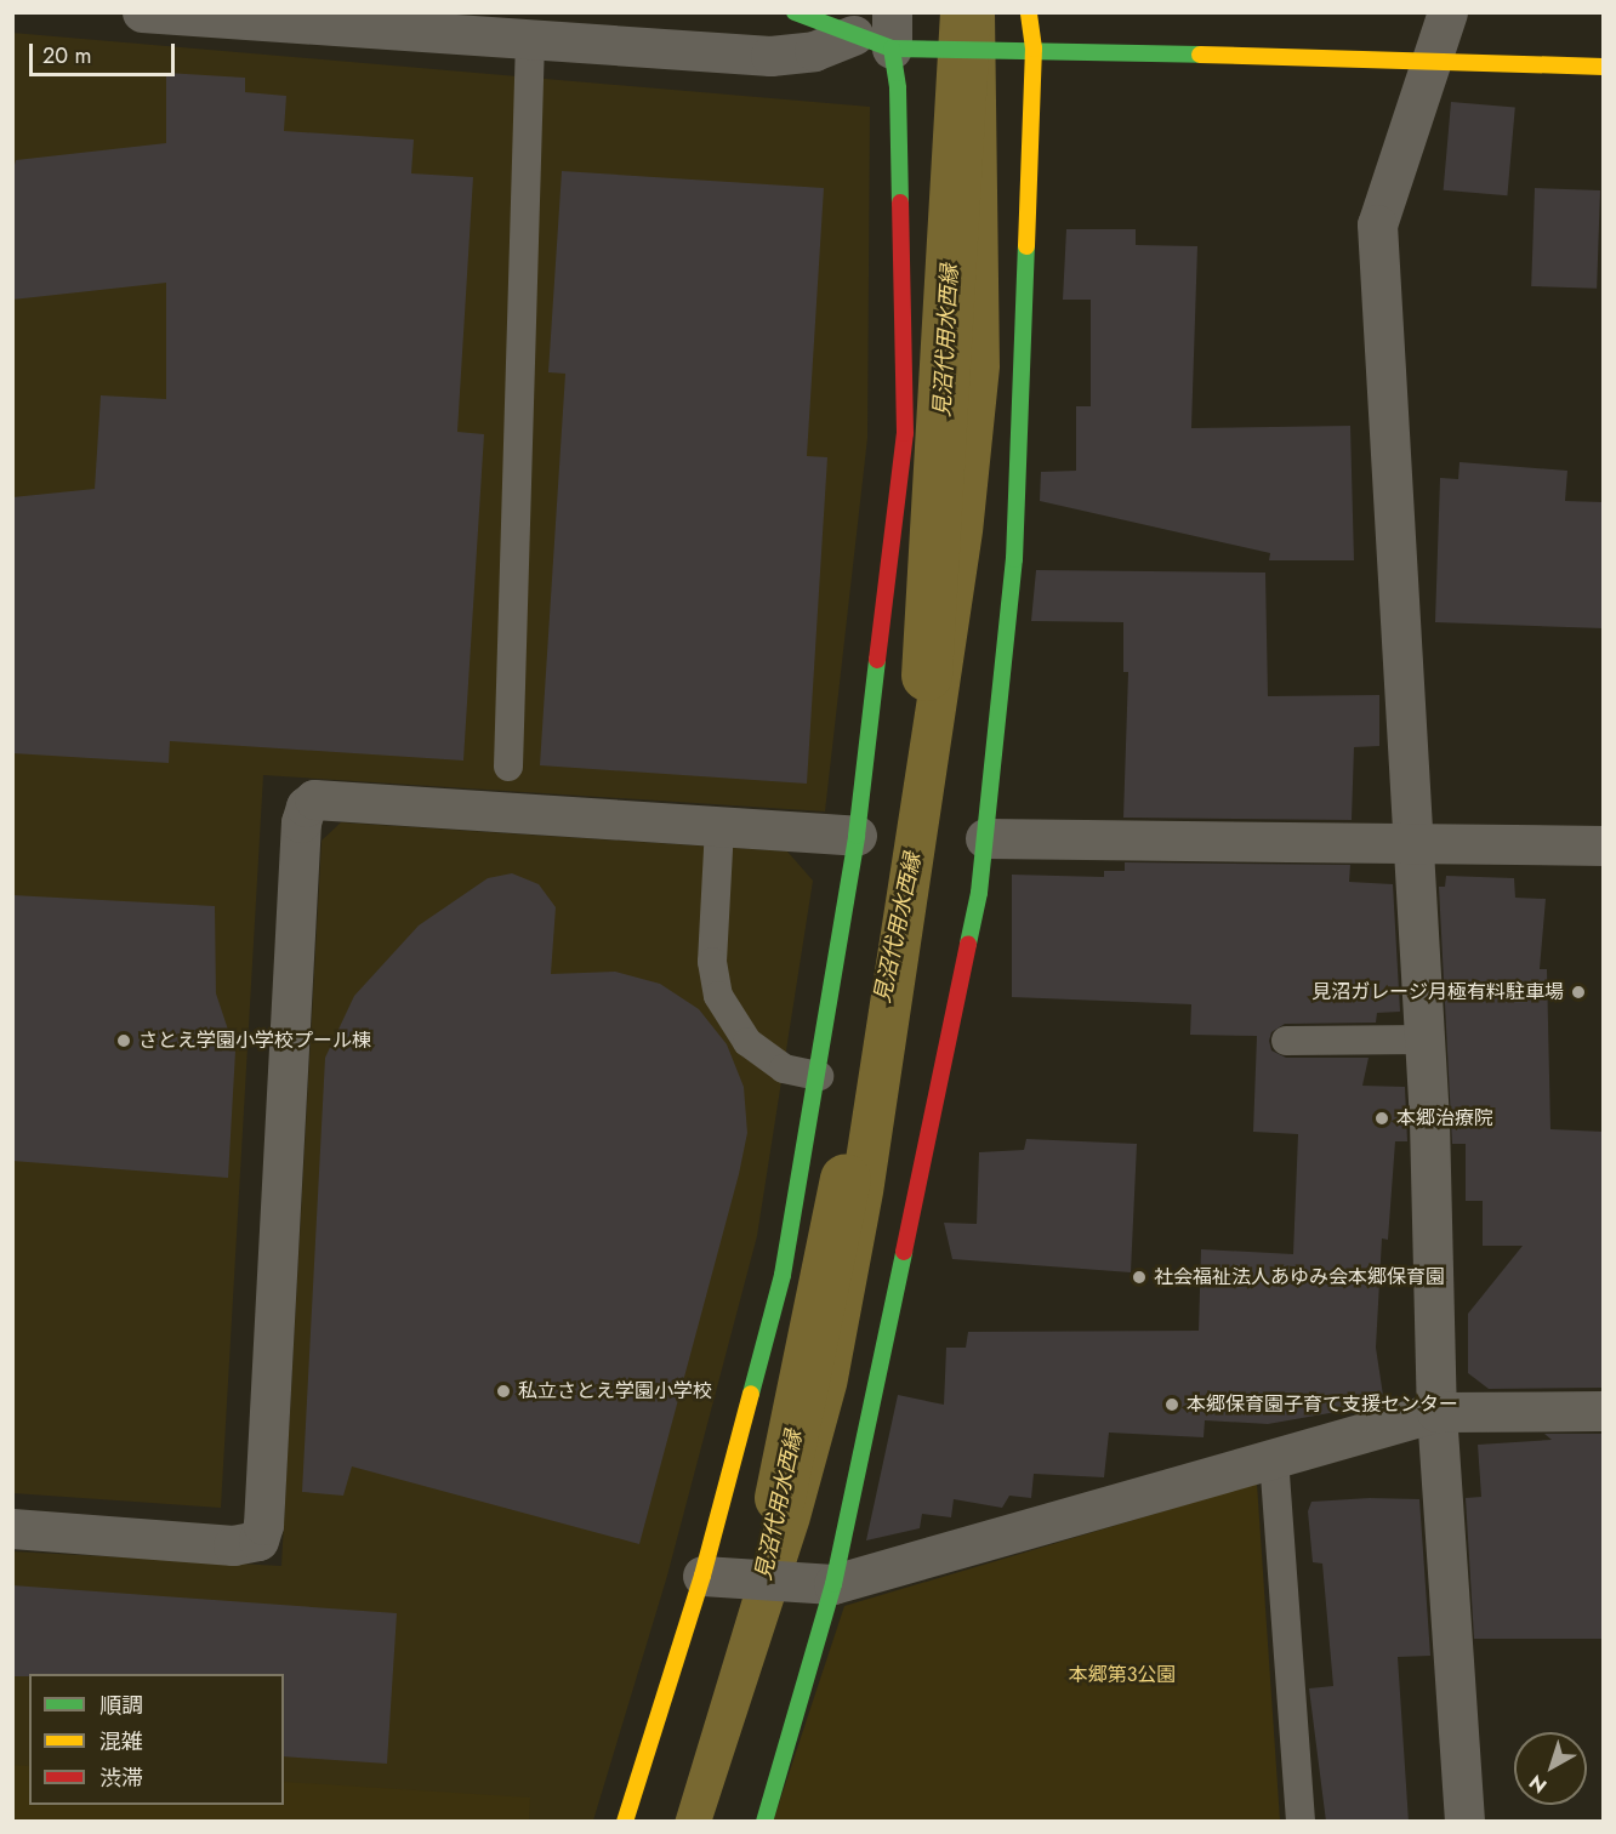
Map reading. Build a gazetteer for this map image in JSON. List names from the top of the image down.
{
  "water": ["見沼代用水西縁"],
  "parks": ["本郷第3公園"],
  "places": [
    "見沼ガレージ月極有料駐車場",
    "さとえ学園小学校プール棟",
    "本郷治療院",
    "社会福祉法人あゆみ会本郷保育園",
    "私立さとえ学園小学校",
    "本郷保育園子育て支援センター"
  ],
  "legend": ["順調", "混雑", "渋滞"],
  "scale_bar": "20 m",
  "north": "bottom left"
}
